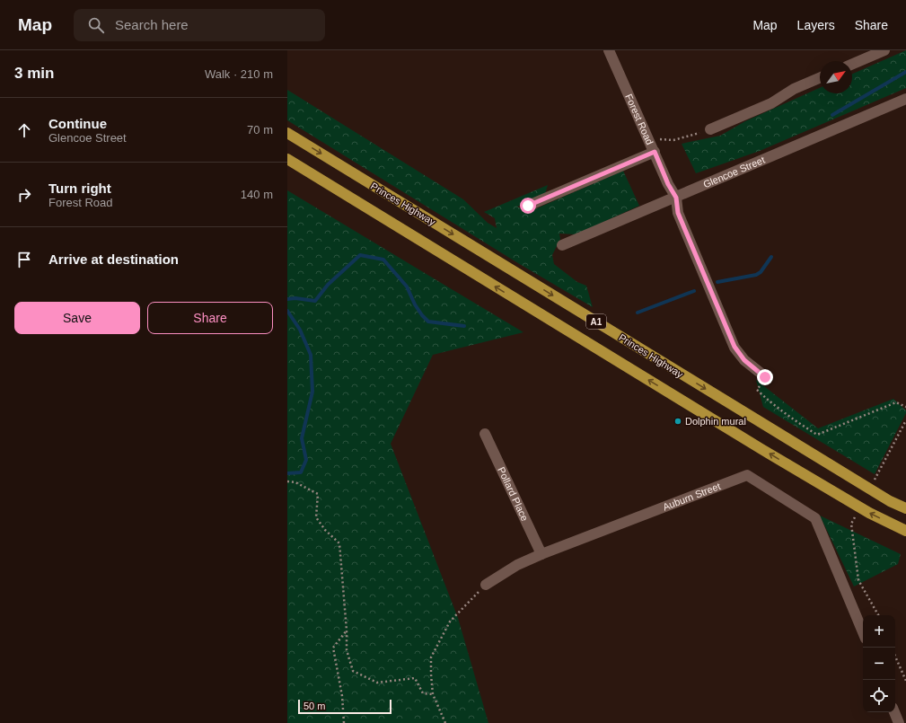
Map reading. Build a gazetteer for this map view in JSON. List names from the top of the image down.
{
  "streets": {
    "highway": ["Princes Highway", "A1"],
    "street": [
      "Forest Road",
      "Glencoe Street",
      "Pollard Place",
      "Auburn Street"
    ]
  },
  "crossings": [
    ["Forest Road", "Glencoe Street"],
    ["Pollard Place", "Auburn Street"]
  ],
  "places": ["Dolphin mural"],
  "scale_bar": "50 m",
  "north": "top right",
  "page": {
    "header": "Map",
    "search": "Search here",
    "nav": ["Map", "Layers", "Share"],
    "heading": ["3 min", "Walk · 210 m"],
    "list": [
      ["Continue", "Glencoe Street", "70 m"],
      ["Turn right", "Forest Road", "140 m"],
      "Arrive at destination"
    ],
    "buttons": ["Save", "Share"],
    "map_buttons": ["+", "−"],
    "scale": "50 m"
  }
}
